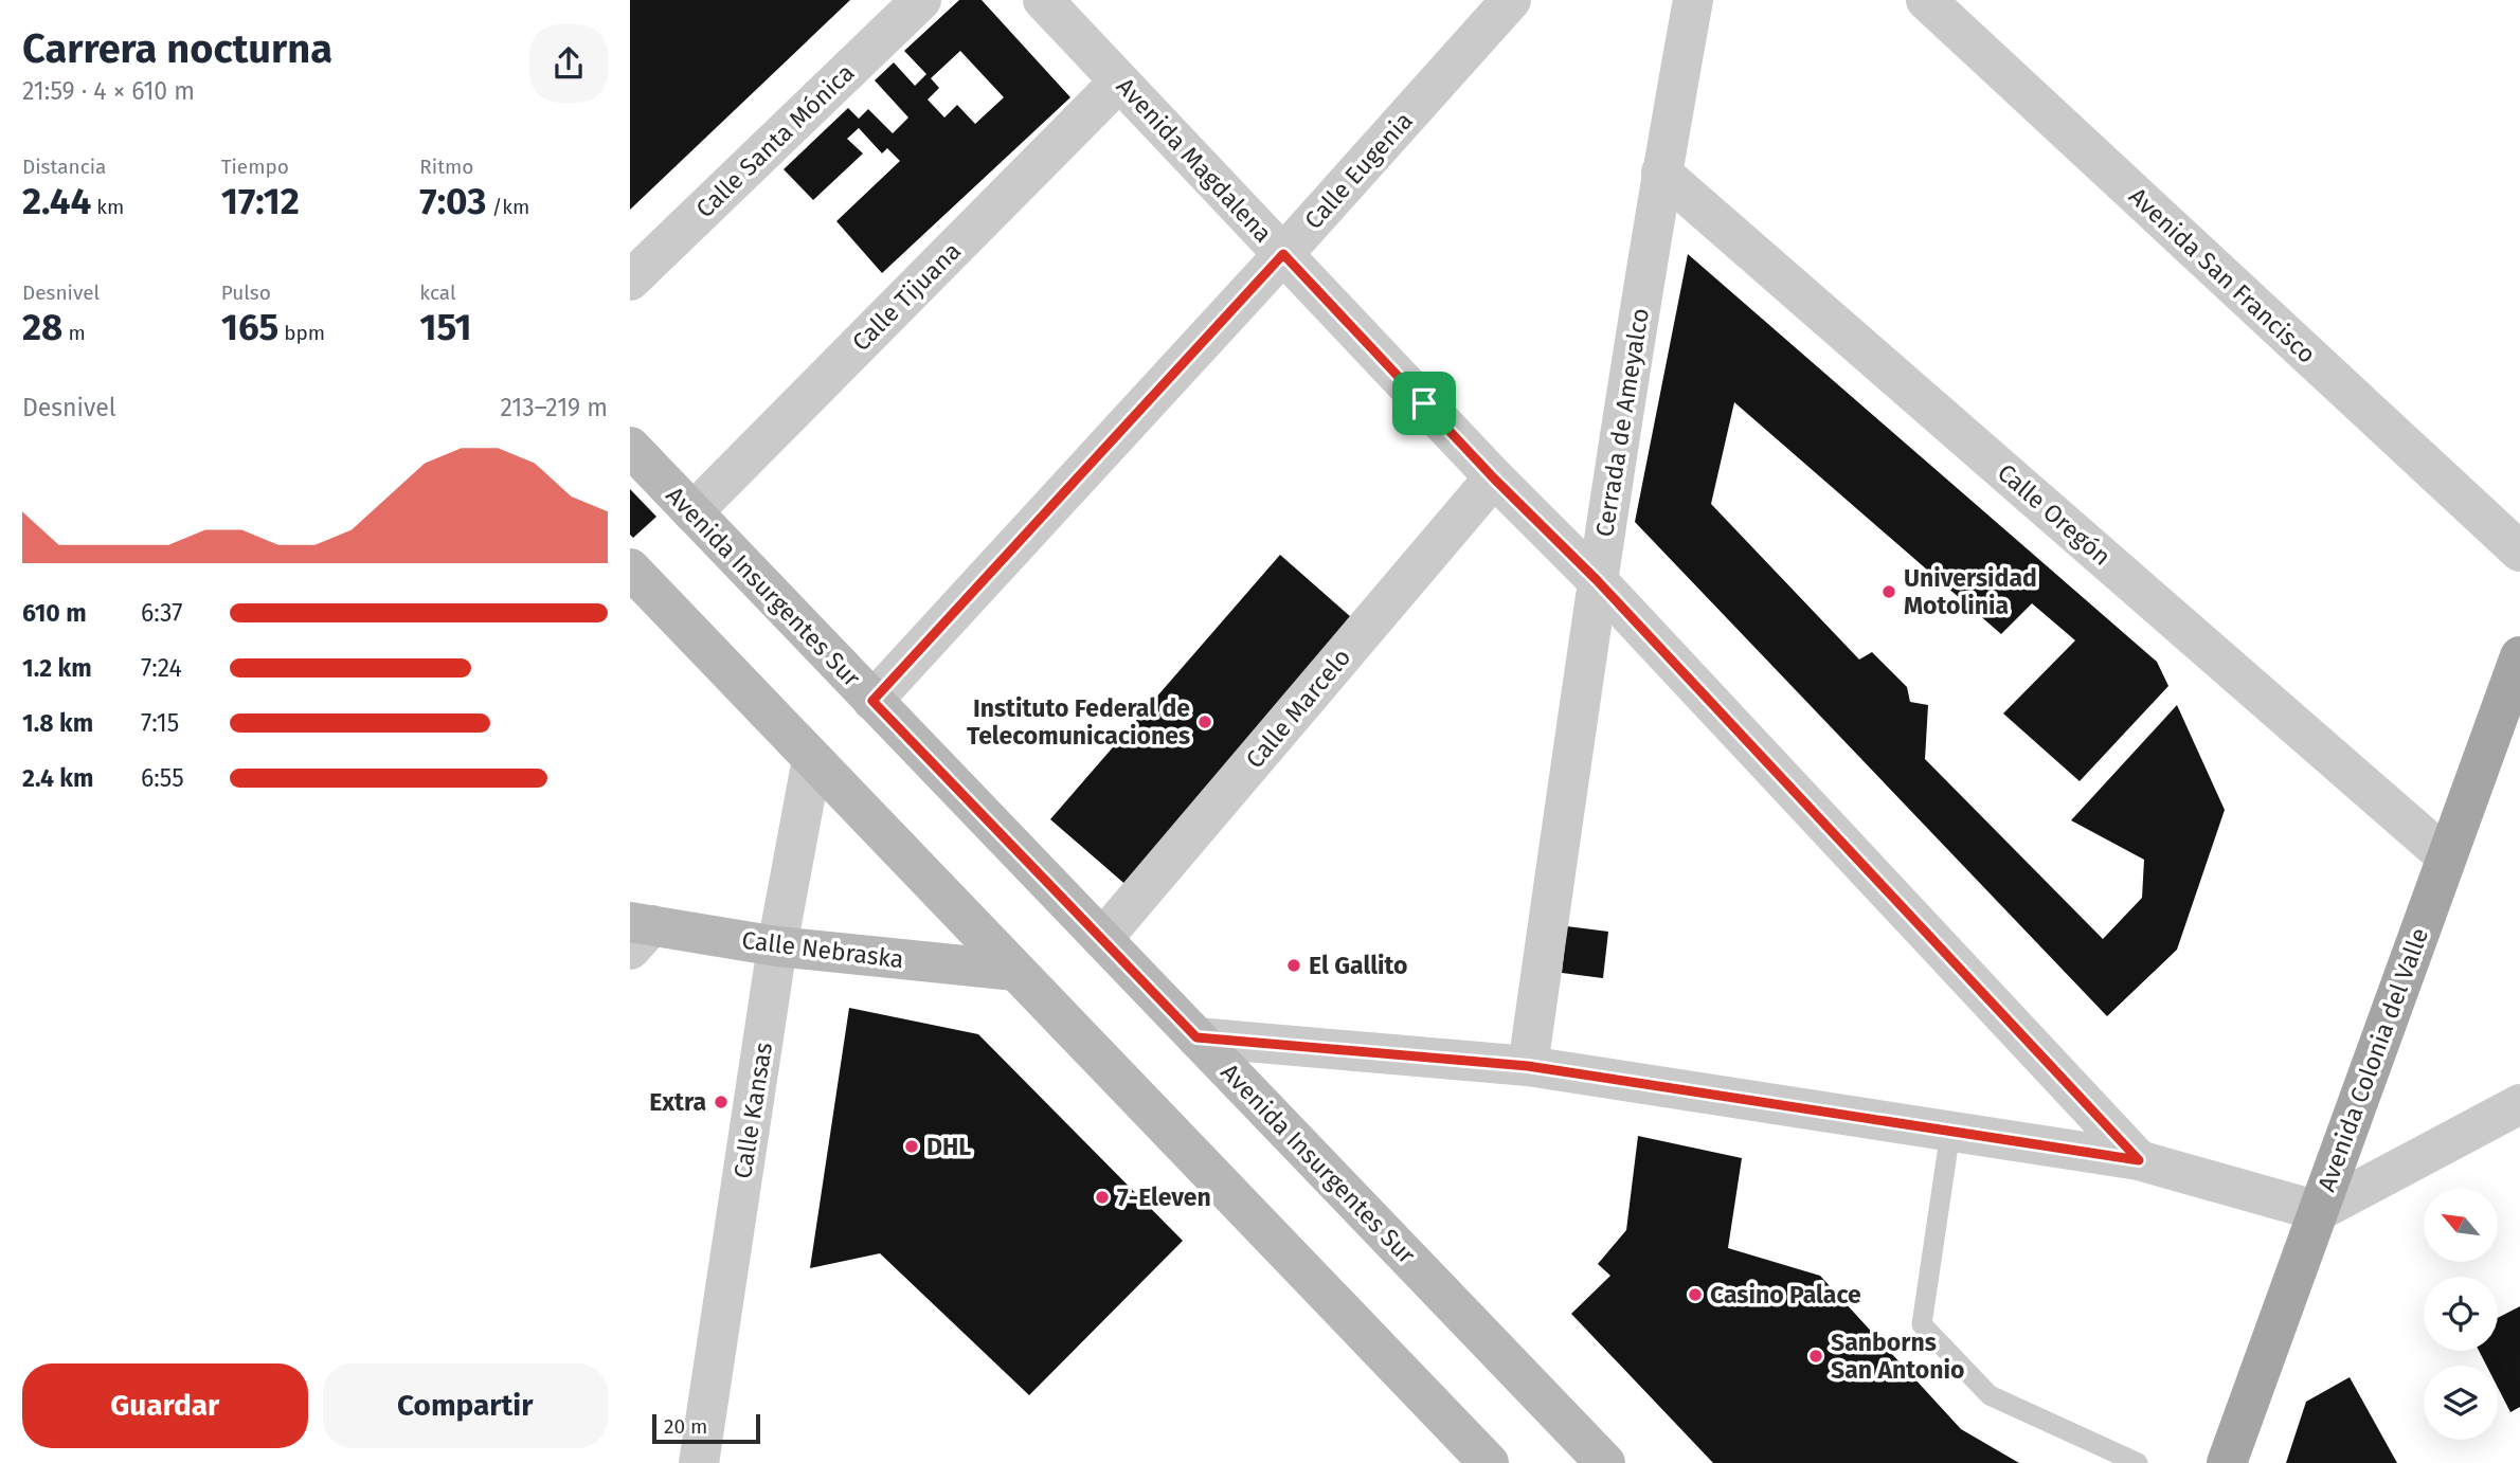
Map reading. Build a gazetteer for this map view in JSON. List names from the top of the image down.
{
  "streets": {
    "main road": ["Avenida Insurgentes Sur", "Calle Nebraska", "Avenida Colonia del Valle"],
    "street": [
      "Calle Santa Mónica",
      "Avenida Magdalena",
      "Calle Eugenia",
      "Avenida San Francisco",
      "Calle Tijuana",
      "Cerrada de Ameyalco",
      "Calle Oregón",
      "Calle Marcelo",
      "Calle Kansas"
    ]
  },
  "crossings": [
    ["Avenida Magdalena", "Calle Eugenia"],
    ["Avenida Magdalena", "Calle Tijuana"],
    ["Avenida Magdalena", "Cerrada de Ameyalco"],
    ["Avenida Magdalena", "Calle Marcelo"],
    ["Calle Eugenia", "Avenida Insurgentes Sur"],
    ["Calle Tijuana", "Avenida Insurgentes Sur"],
    ["Cerrada de Ameyalco", "Calle Oregón"],
    ["Calle Oregón", "Avenida Colonia del Valle"],
    ["Avenida Insurgentes Sur", "Calle Marcelo"],
    ["Calle Nebraska", "Calle Kansas"]
  ],
  "places": [
    "Universidad Motolinia",
    "Instituto Federal de Telecomunicaciones",
    "El Gallito",
    "Extra",
    "DHL",
    "7-Eleven",
    "Casino Palace",
    "Sanborns San Antonio"
  ],
  "scale_bar": "20 m",
  "north": "top left",
  "page": {
    "heading": ["Carrera nocturna", "21:59 · 4 × 610 m"],
    "stats": [
      ["Distancia", "2.44 km"],
      ["Tiempo", "17:12"],
      ["Ritmo", "7:03 /km"],
      ["Desnivel", "28 m"],
      ["Pulso", "165 bpm"],
      ["kcal", "151"]
    ],
    "chart": ["Desnivel", "213–219 m"],
    "list": [
      {
        "name": "610 m",
        "note": "6:37"
      },
      {
        "name": "1.2 km",
        "note": "7:24"
      },
      {
        "name": "1.8 km",
        "note": "7:15"
      },
      {
        "name": "2.4 km",
        "note": "6:55"
      }
    ],
    "buttons": ["Guardar", "Compartir"],
    "scale": "20 m"
  }
}
